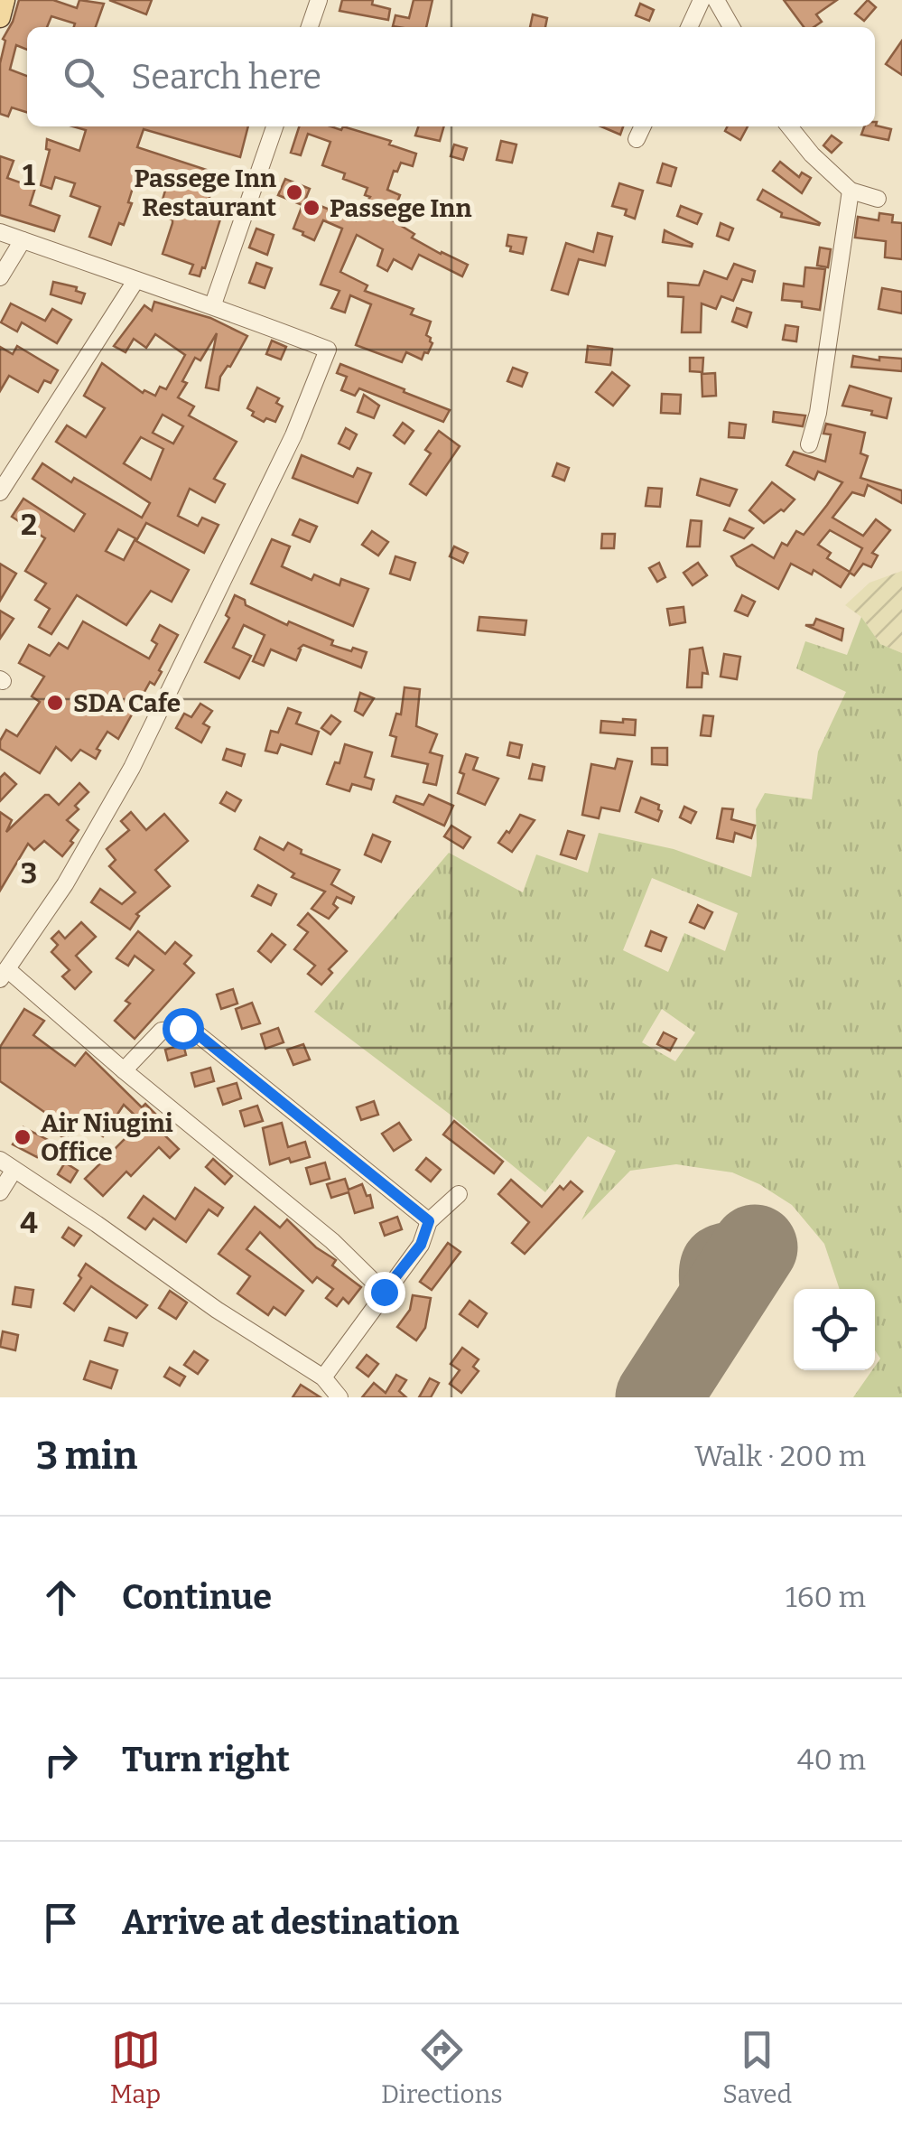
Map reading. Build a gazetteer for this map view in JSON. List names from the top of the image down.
{
  "places": [
    "Passege Inn Restaurant",
    "Passege Inn",
    "SDA Cafe",
    "Air Niugini Office"
  ],
  "page": {
    "search": "Search here",
    "heading": ["3 min", "Walk · 200 m"],
    "list": [
      ["Continue", "160 m"],
      ["Turn right", "40 m"],
      "Arrive at destination"
    ],
    "nav": ["Map", "Directions", "Saved"]
  },
  "grid": {
    "rows": [
      "1",
      "2",
      "3",
      "4"
    ]
  }
}
